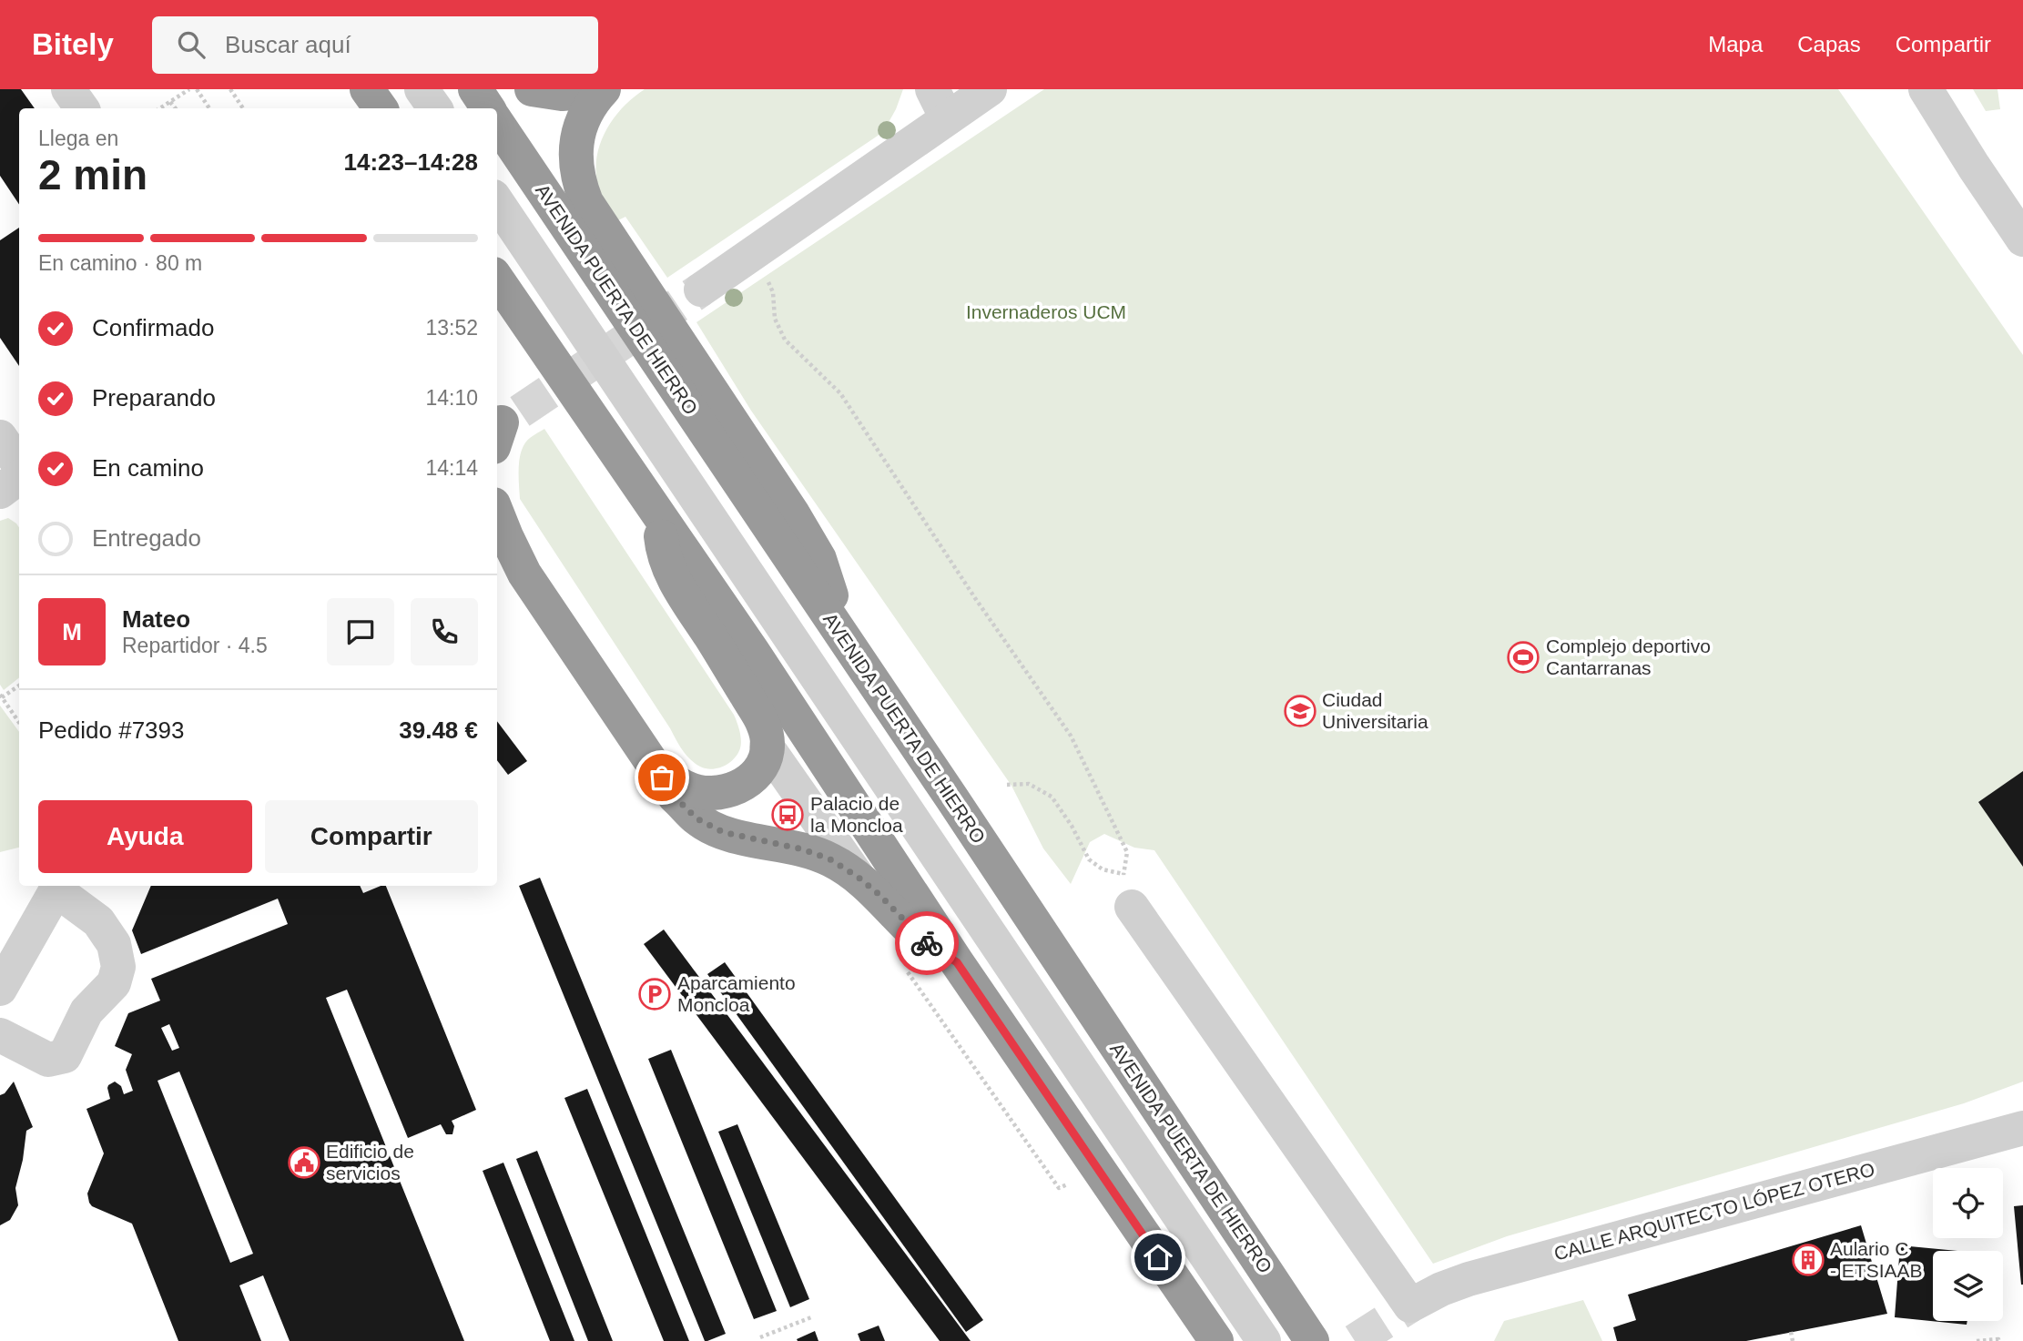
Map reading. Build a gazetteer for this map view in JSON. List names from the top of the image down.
{
  "streets": {
    "highway": ["AVENIDA PUERTA DE HIERRO"],
    "street": ["CALLE ARQUITECTO LÓPEZ OTERO"]
  },
  "parks": ["Invernaderos UCM"],
  "places": {
    "sports": ["Complejo deportivo Cantarranas"],
    "school or university": ["Ciudad Universitaria"],
    "bus stop": ["Palacio de la Moncloa"],
    "parking": ["Aparcamiento Moncloa"],
    "public building": ["Edificio de servicios"],
    "building": ["Aulario C - ETSIAAB"]
  },
  "page": {
    "header": "Bitely",
    "search": "Buscar aquí",
    "nav": ["Mapa", "Capas", "Compartir"],
    "heading": ["2 min", "Llega en", "14:23–14:28"],
    "panel": [
      "Mateo",
      "Repartidor · 4.5",
      "Pedido #7393",
      "39.48 €"
    ],
    "bar": "En camino · 80 m",
    "list": [
      ["Confirmado", "13:52"],
      ["Preparando", "14:10"],
      ["En camino", "14:14"],
      "Entregado"
    ],
    "round": "M",
    "buttons": ["Ayuda", "Compartir"]
  }
}
